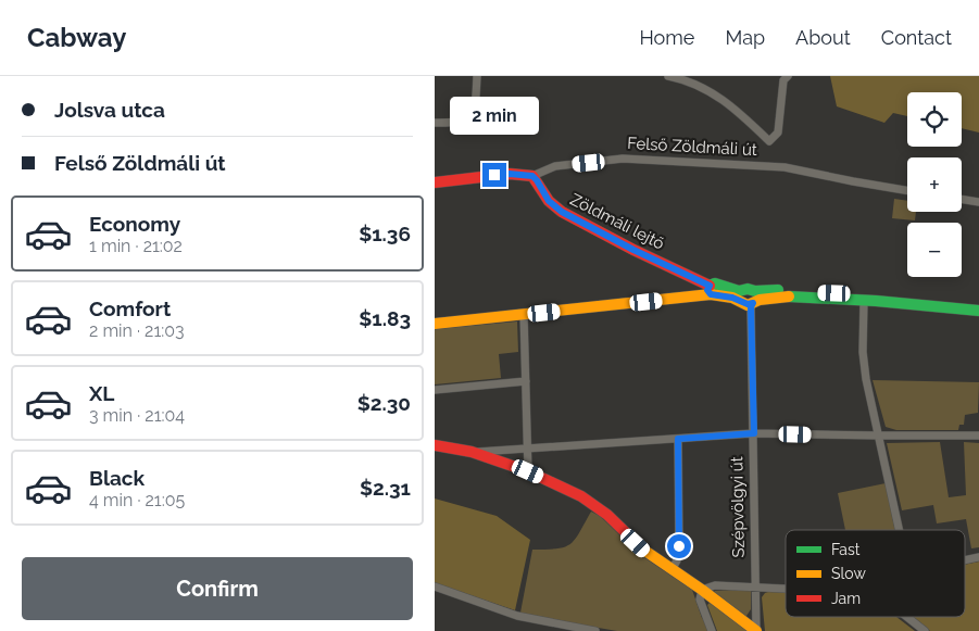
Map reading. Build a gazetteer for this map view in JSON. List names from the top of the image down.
{
  "streets": {
    "street": ["Felső Zöldmáli út", "Zöldmáli lejtő", "Szépvölgyi út"]
  },
  "crossings": [
    ["Felső Zöldmáli út", "Zöldmáli lejtő"]
  ],
  "legend": ["Fast", "Slow", "Jam"],
  "page": {
    "header": "Cabway",
    "nav": [
      "Home",
      "Map",
      "About",
      "Contact"
    ],
    "banner": ["Jolsva utca", "Felső Zöldmáli út"],
    "map_buttons": ["+", "−"],
    "bubble": "2 min",
    "list": [
      {
        "name": "Economy",
        "note": "1 min · 21:02",
        "value": "$1.36"
      },
      {
        "name": "Comfort",
        "note": "2 min · 21:03",
        "value": "$1.83"
      },
      {
        "name": "XL",
        "note": "3 min · 21:04",
        "value": "$2.30"
      },
      {
        "name": "Black",
        "note": "4 min · 21:05",
        "value": "$2.31"
      }
    ],
    "buttons": "Confirm"
  }
}
